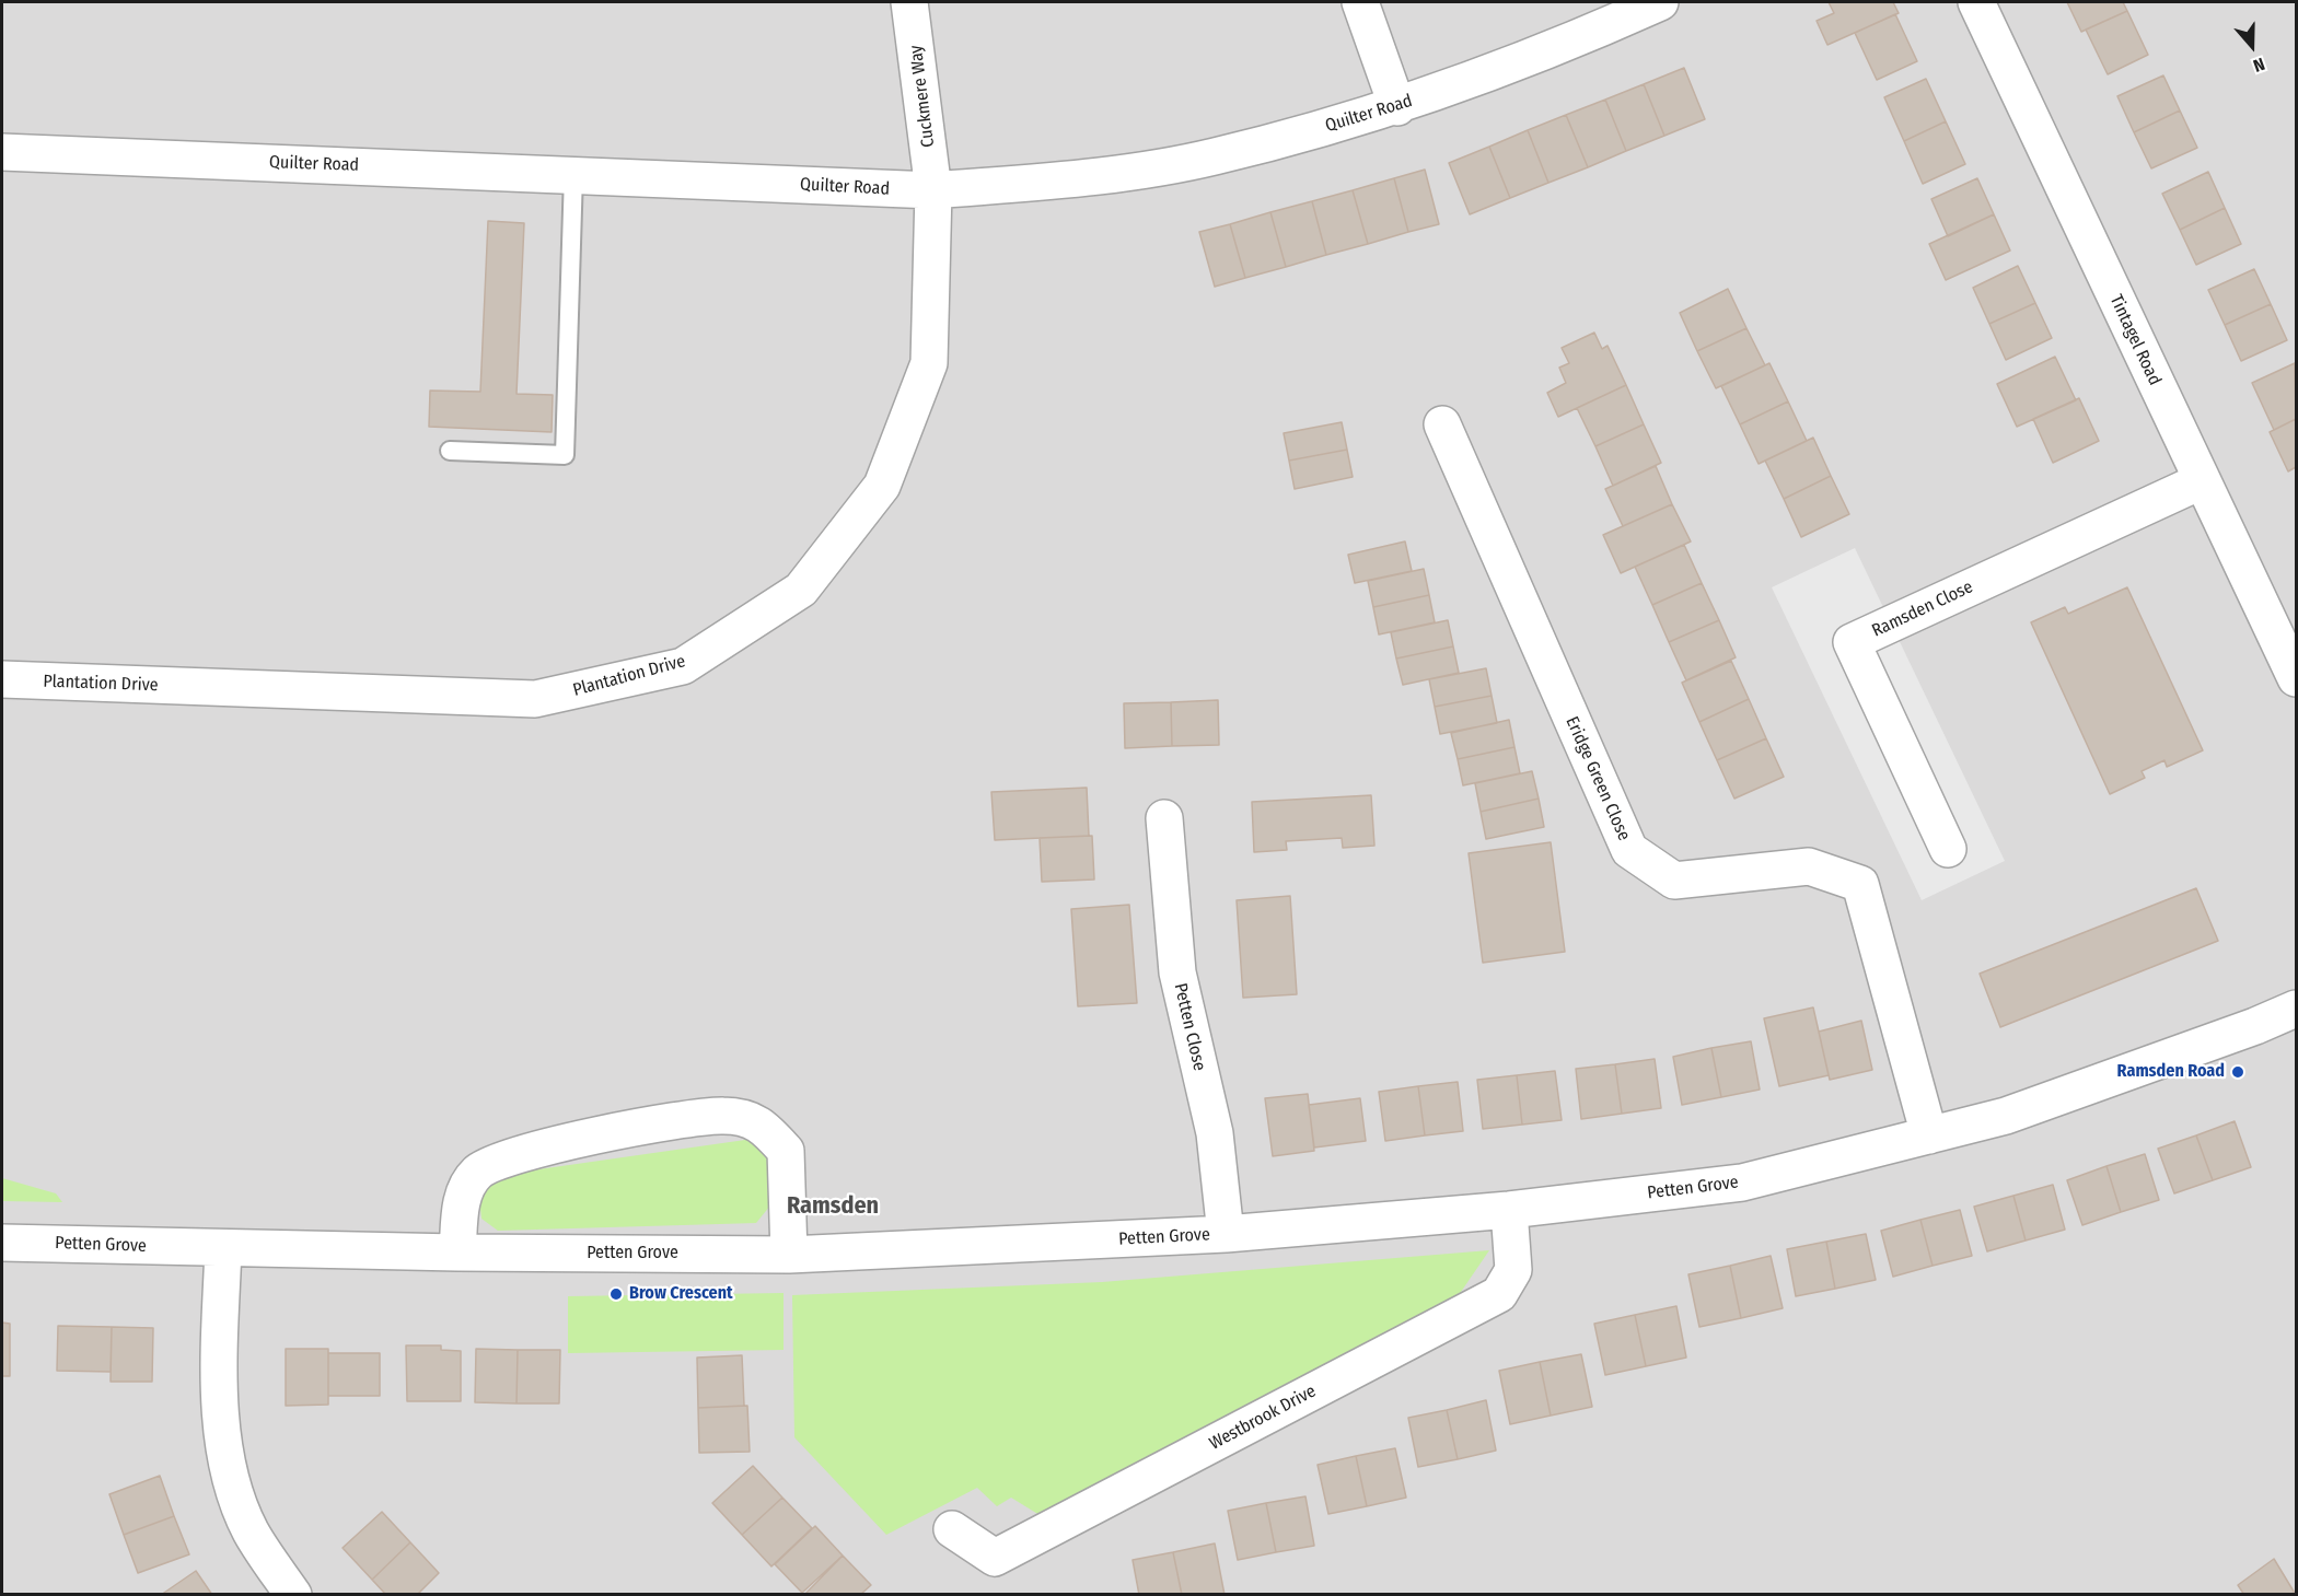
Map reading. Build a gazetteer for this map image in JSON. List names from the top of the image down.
{
  "streets": {
    "street": [
      "Cuckmere Way",
      "Quilter Road",
      "Tintagel Road",
      "Ramsden Close",
      "Plantation Drive",
      "Eridge Green Close",
      "Petten Close",
      "Petten Grove",
      "Westbrook Drive"
    ]
  },
  "crossings": [
    ["Cuckmere Way", "Quilter Road"],
    ["Cuckmere Way", "Plantation Drive"],
    ["Quilter Road", "Plantation Drive"],
    ["Tintagel Road", "Ramsden Close"],
    ["Eridge Green Close", "Petten Grove"],
    ["Petten Close", "Petten Grove"],
    ["Petten Grove", "Westbrook Drive"]
  ],
  "districts": ["Ramsden"],
  "places": ["Ramsden Road", "Brow Crescent"],
  "north": "bottom"
}
